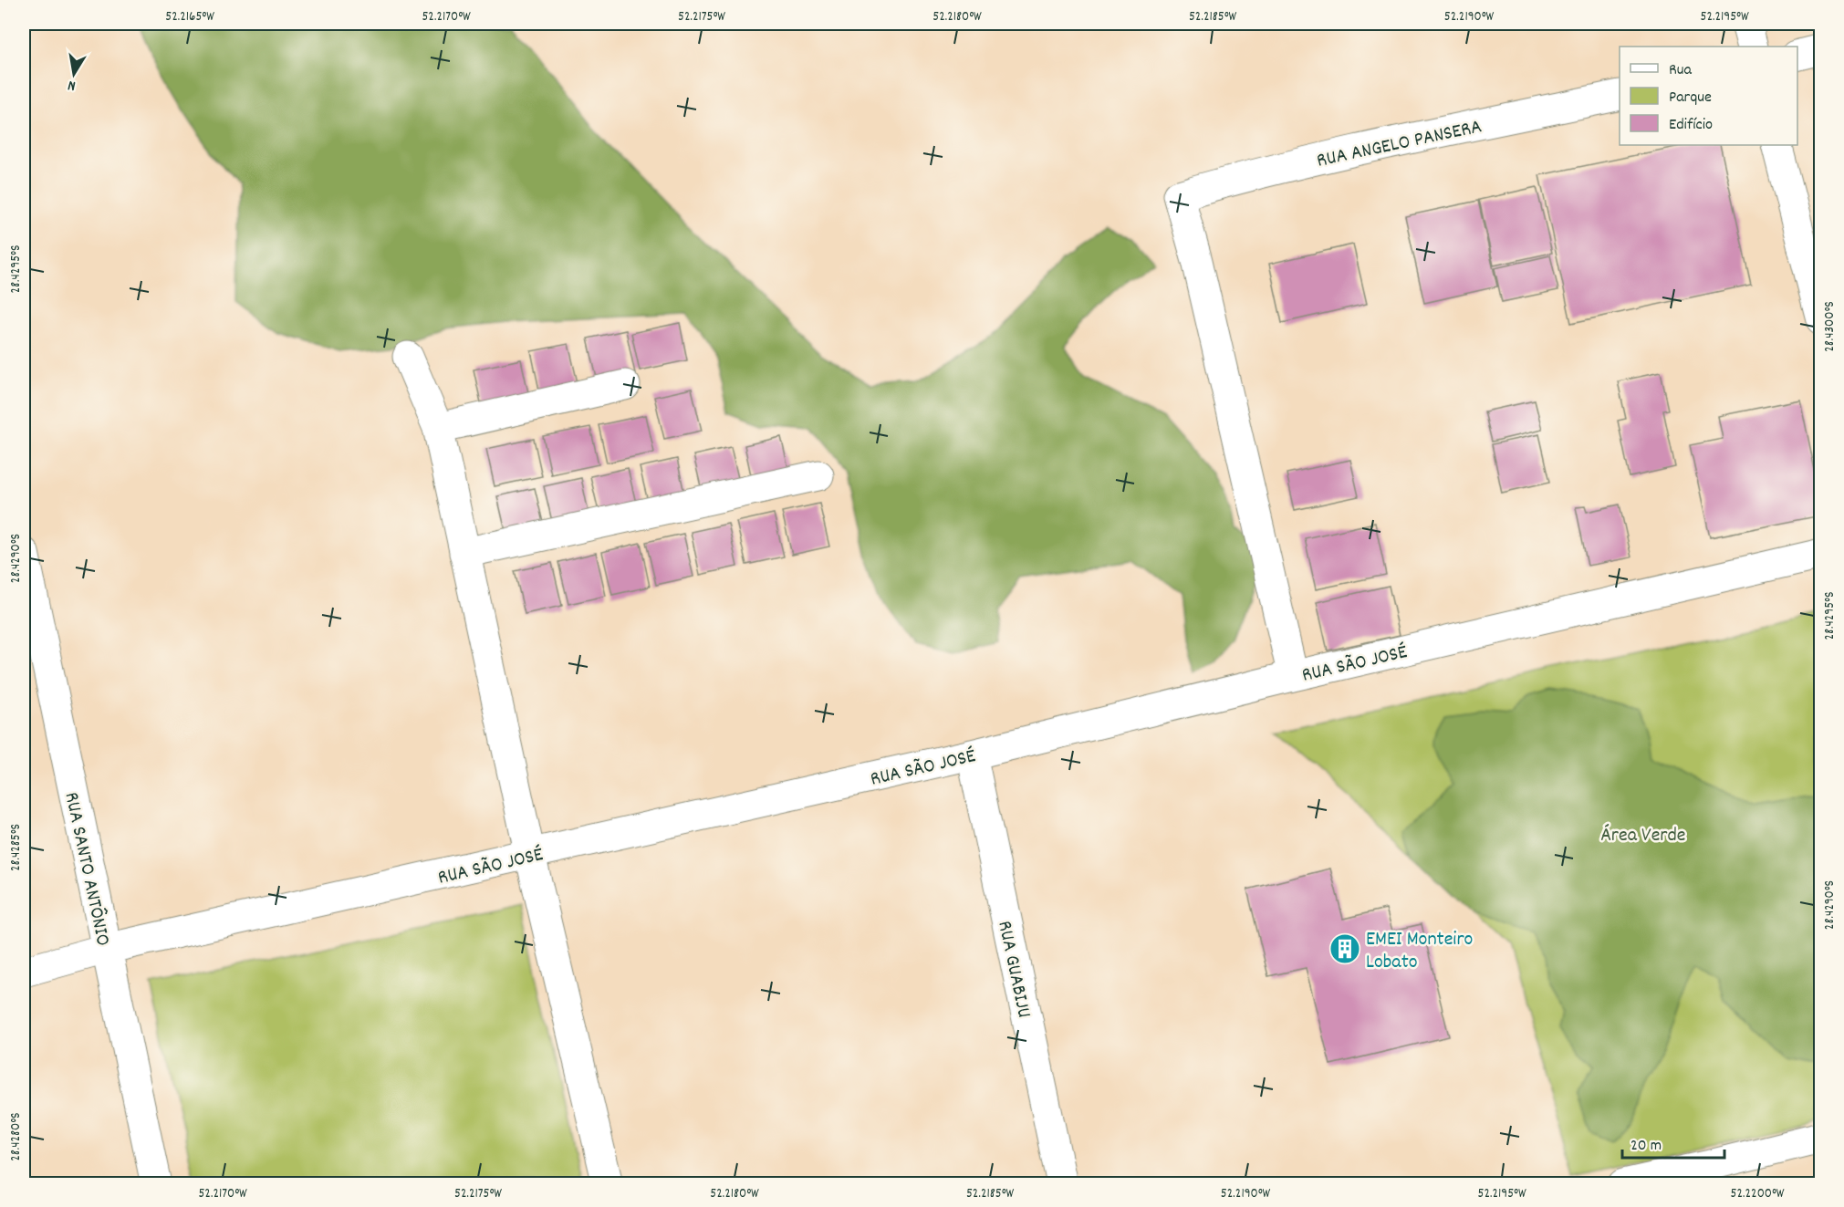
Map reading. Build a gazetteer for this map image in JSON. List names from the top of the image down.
{
  "streets": {
    "street": [
      "RUA ANGELO PANSERA",
      "RUA SÃO JOSÉ",
      "RUA SANTO ANTÔNIO",
      "RUA GUABIJU"
    ]
  },
  "crossings": [
    ["RUA ANGELO PANSERA", "RUA SÃO JOSÉ"],
    ["RUA SÃO JOSÉ", "RUA SANTO ANTÔNIO"],
    ["RUA SÃO JOSÉ", "RUA GUABIJU"]
  ],
  "parks": ["Área Verde"],
  "places": {
    "building": ["EMEI Monteiro Lobato"]
  },
  "legend": ["Rua", "Parque", "Edifício"],
  "scale_bar": "20 m",
  "north": "bottom",
  "coordinates": [
    "52.2165°W",
    "52.2170°W",
    "52.2175°W",
    "52.2180°W",
    "52.2185°W",
    "52.2190°W",
    "52.2195°W",
    "28.4295°S",
    "28.4300°S",
    "28.4290°S",
    "28.4285°S",
    "28.4280°S",
    "52.2200°W"
  ]
}
